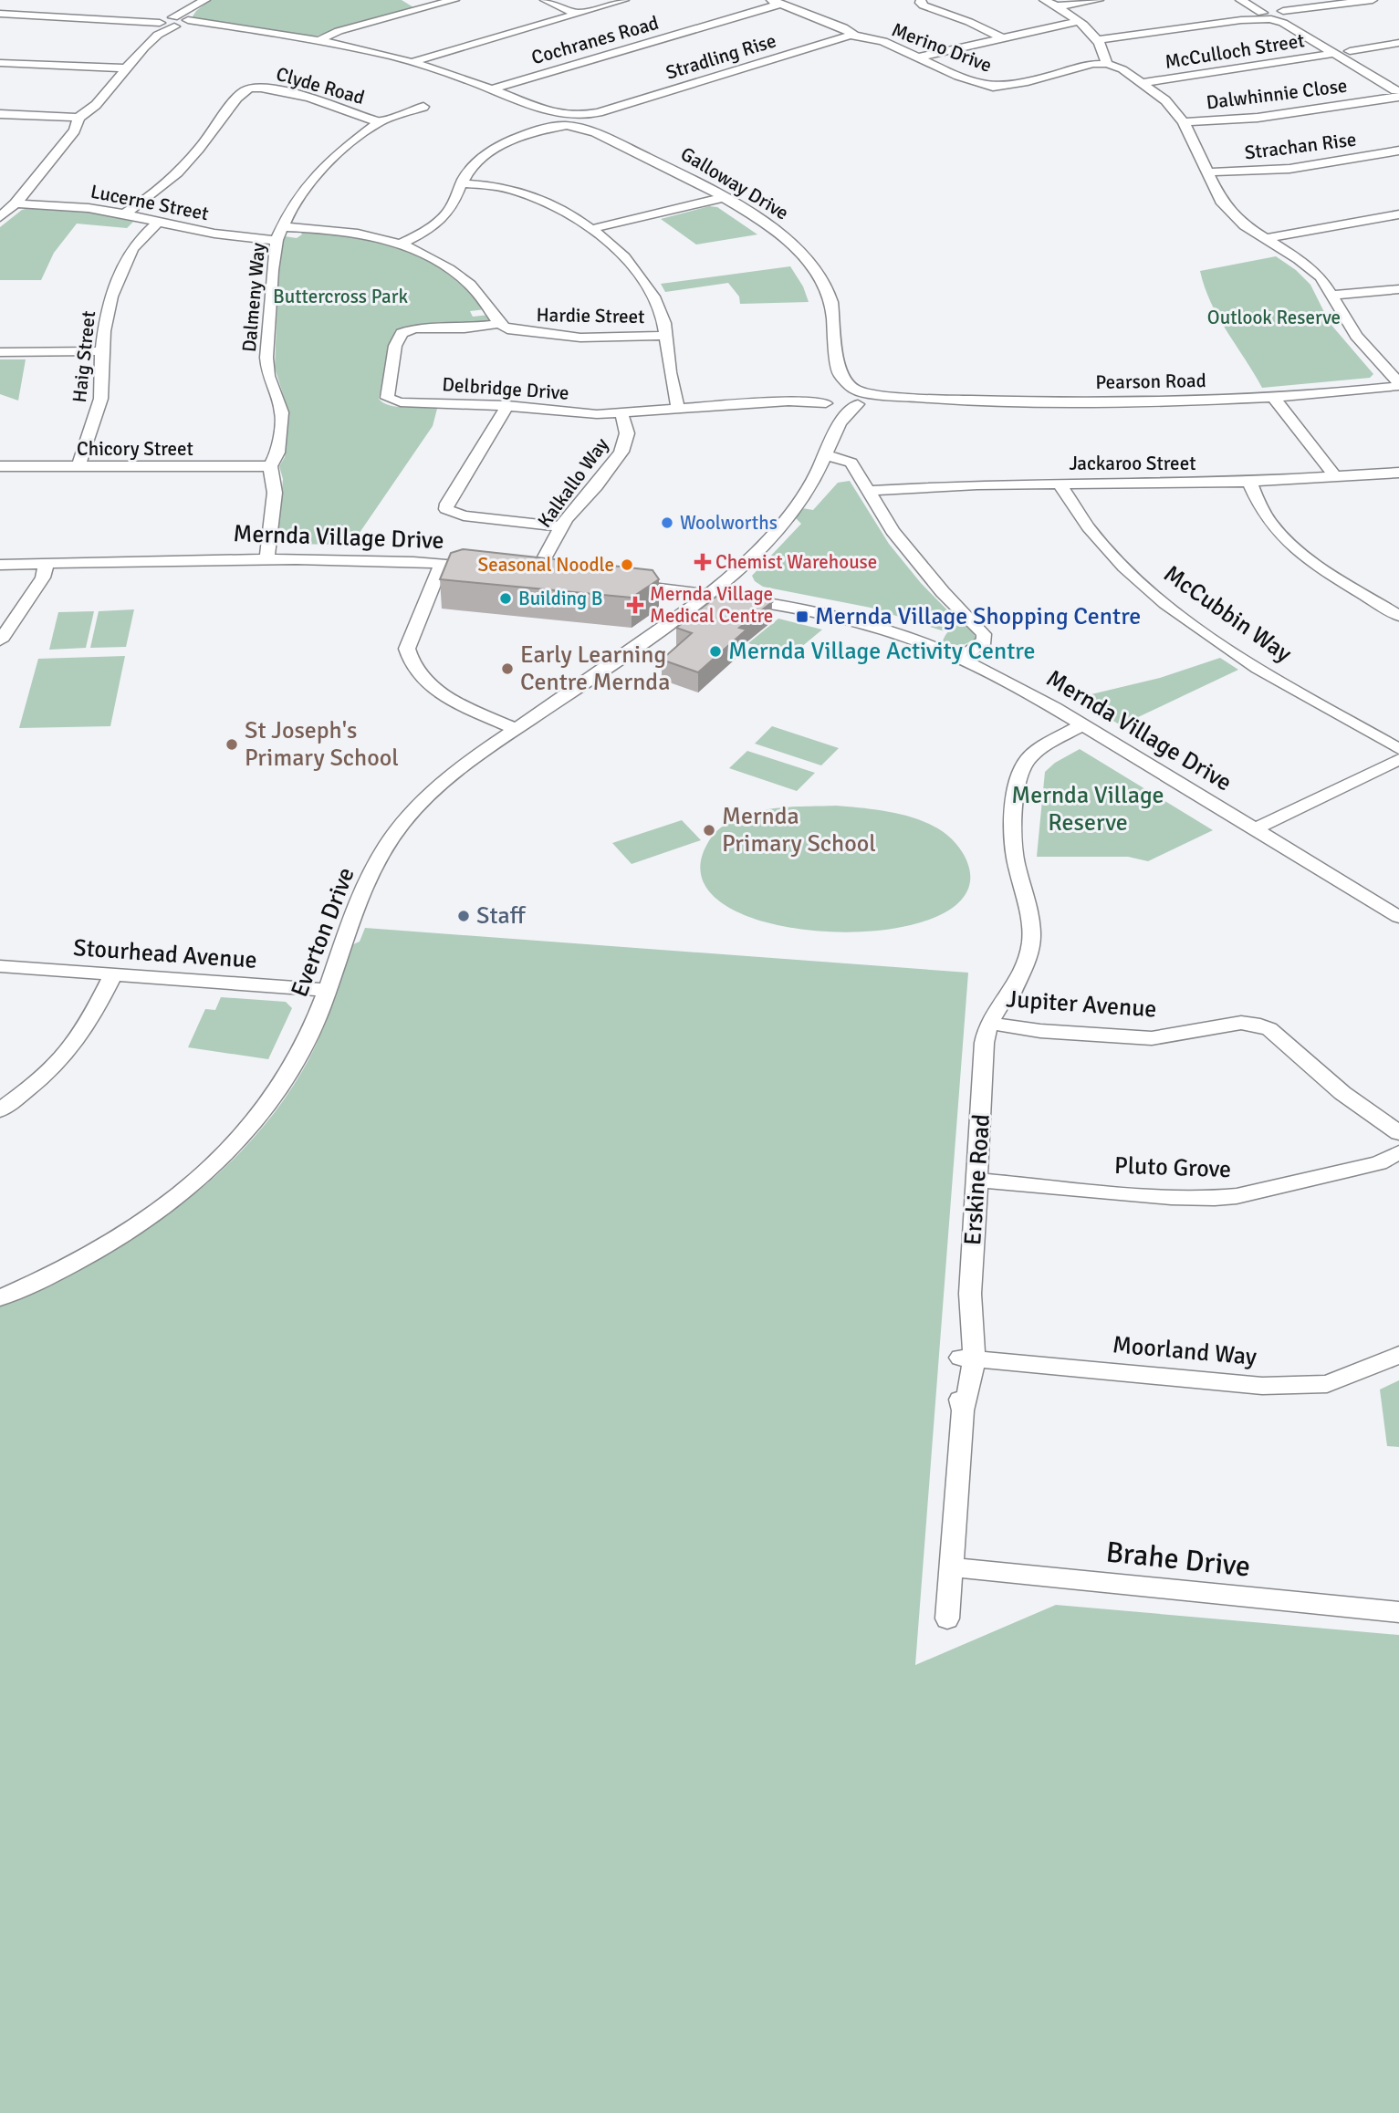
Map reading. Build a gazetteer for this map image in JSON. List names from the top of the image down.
{
  "streets": {
    "street": [
      "Cochranes Road",
      "Merino Drive",
      "McCulloch Street",
      "Stradling Rise",
      "Clyde Road",
      "Dalwhinnie Close",
      "Strachan Rise",
      "Galloway Drive",
      "Lucerne Street",
      "Dalmeny Way",
      "Hardie Street",
      "Haig Street",
      "Pearson Road",
      "Delbridge Drive",
      "Chicory Street",
      "Jackaroo Street",
      "Kalkallo Way",
      "Mernda Village Drive",
      "McCubbin Way",
      "Everton Drive",
      "Stourhead Avenue",
      "Jupiter Avenue",
      "Pluto Grove",
      "Erskine Road",
      "Moorland Way",
      "Brahe Drive"
    ]
  },
  "crossings": [
    ["Cochranes Road", "Merino Drive"],
    ["Cochranes Road", "Galloway Drive"],
    ["Merino Drive", "Stradling Rise"],
    ["Stradling Rise", "Galloway Drive"],
    ["Clyde Road", "Lucerne Street"],
    ["Clyde Road", "Dalmeny Way"],
    ["Galloway Drive", "Delbridge Drive"],
    ["Lucerne Street", "Dalmeny Way"],
    ["Lucerne Street", "Haig Street"],
    ["Dalmeny Way", "Chicory Street"],
    ["Dalmeny Way", "Mernda Village Drive"],
    ["Hardie Street", "Delbridge Drive"],
    ["Haig Street", "Chicory Street"],
    ["Pearson Road", "Delbridge Drive"],
    ["Delbridge Drive", "Kalkallo Way"],
    ["Jackaroo Street", "McCubbin Way"],
    ["Mernda Village Drive", "Everton Drive"],
    ["Mernda Village Drive", "Erskine Road"],
    ["Everton Drive", "Stourhead Avenue"],
    ["Jupiter Avenue", "Erskine Road"],
    ["Pluto Grove", "Erskine Road"],
    ["Erskine Road", "Moorland Way"],
    ["Erskine Road", "Brahe Drive"]
  ],
  "parks": ["Buttercross Park", "Outlook Reserve", "Mernda Village Reserve"],
  "places": {
    "other": [
      "Woolworths",
      "Seasonal Noodle",
      "Building B",
      "Mernda Village Activity Centre",
      "Early Learning Centre Mernda",
      "St Joseph's Primary School",
      "Mernda Primary School",
      "Staff"
    ],
    "health": ["Chemist Warehouse", "Mernda Village Medical Centre"],
    "transit": ["Mernda Village Shopping Centre"]
  }
}
